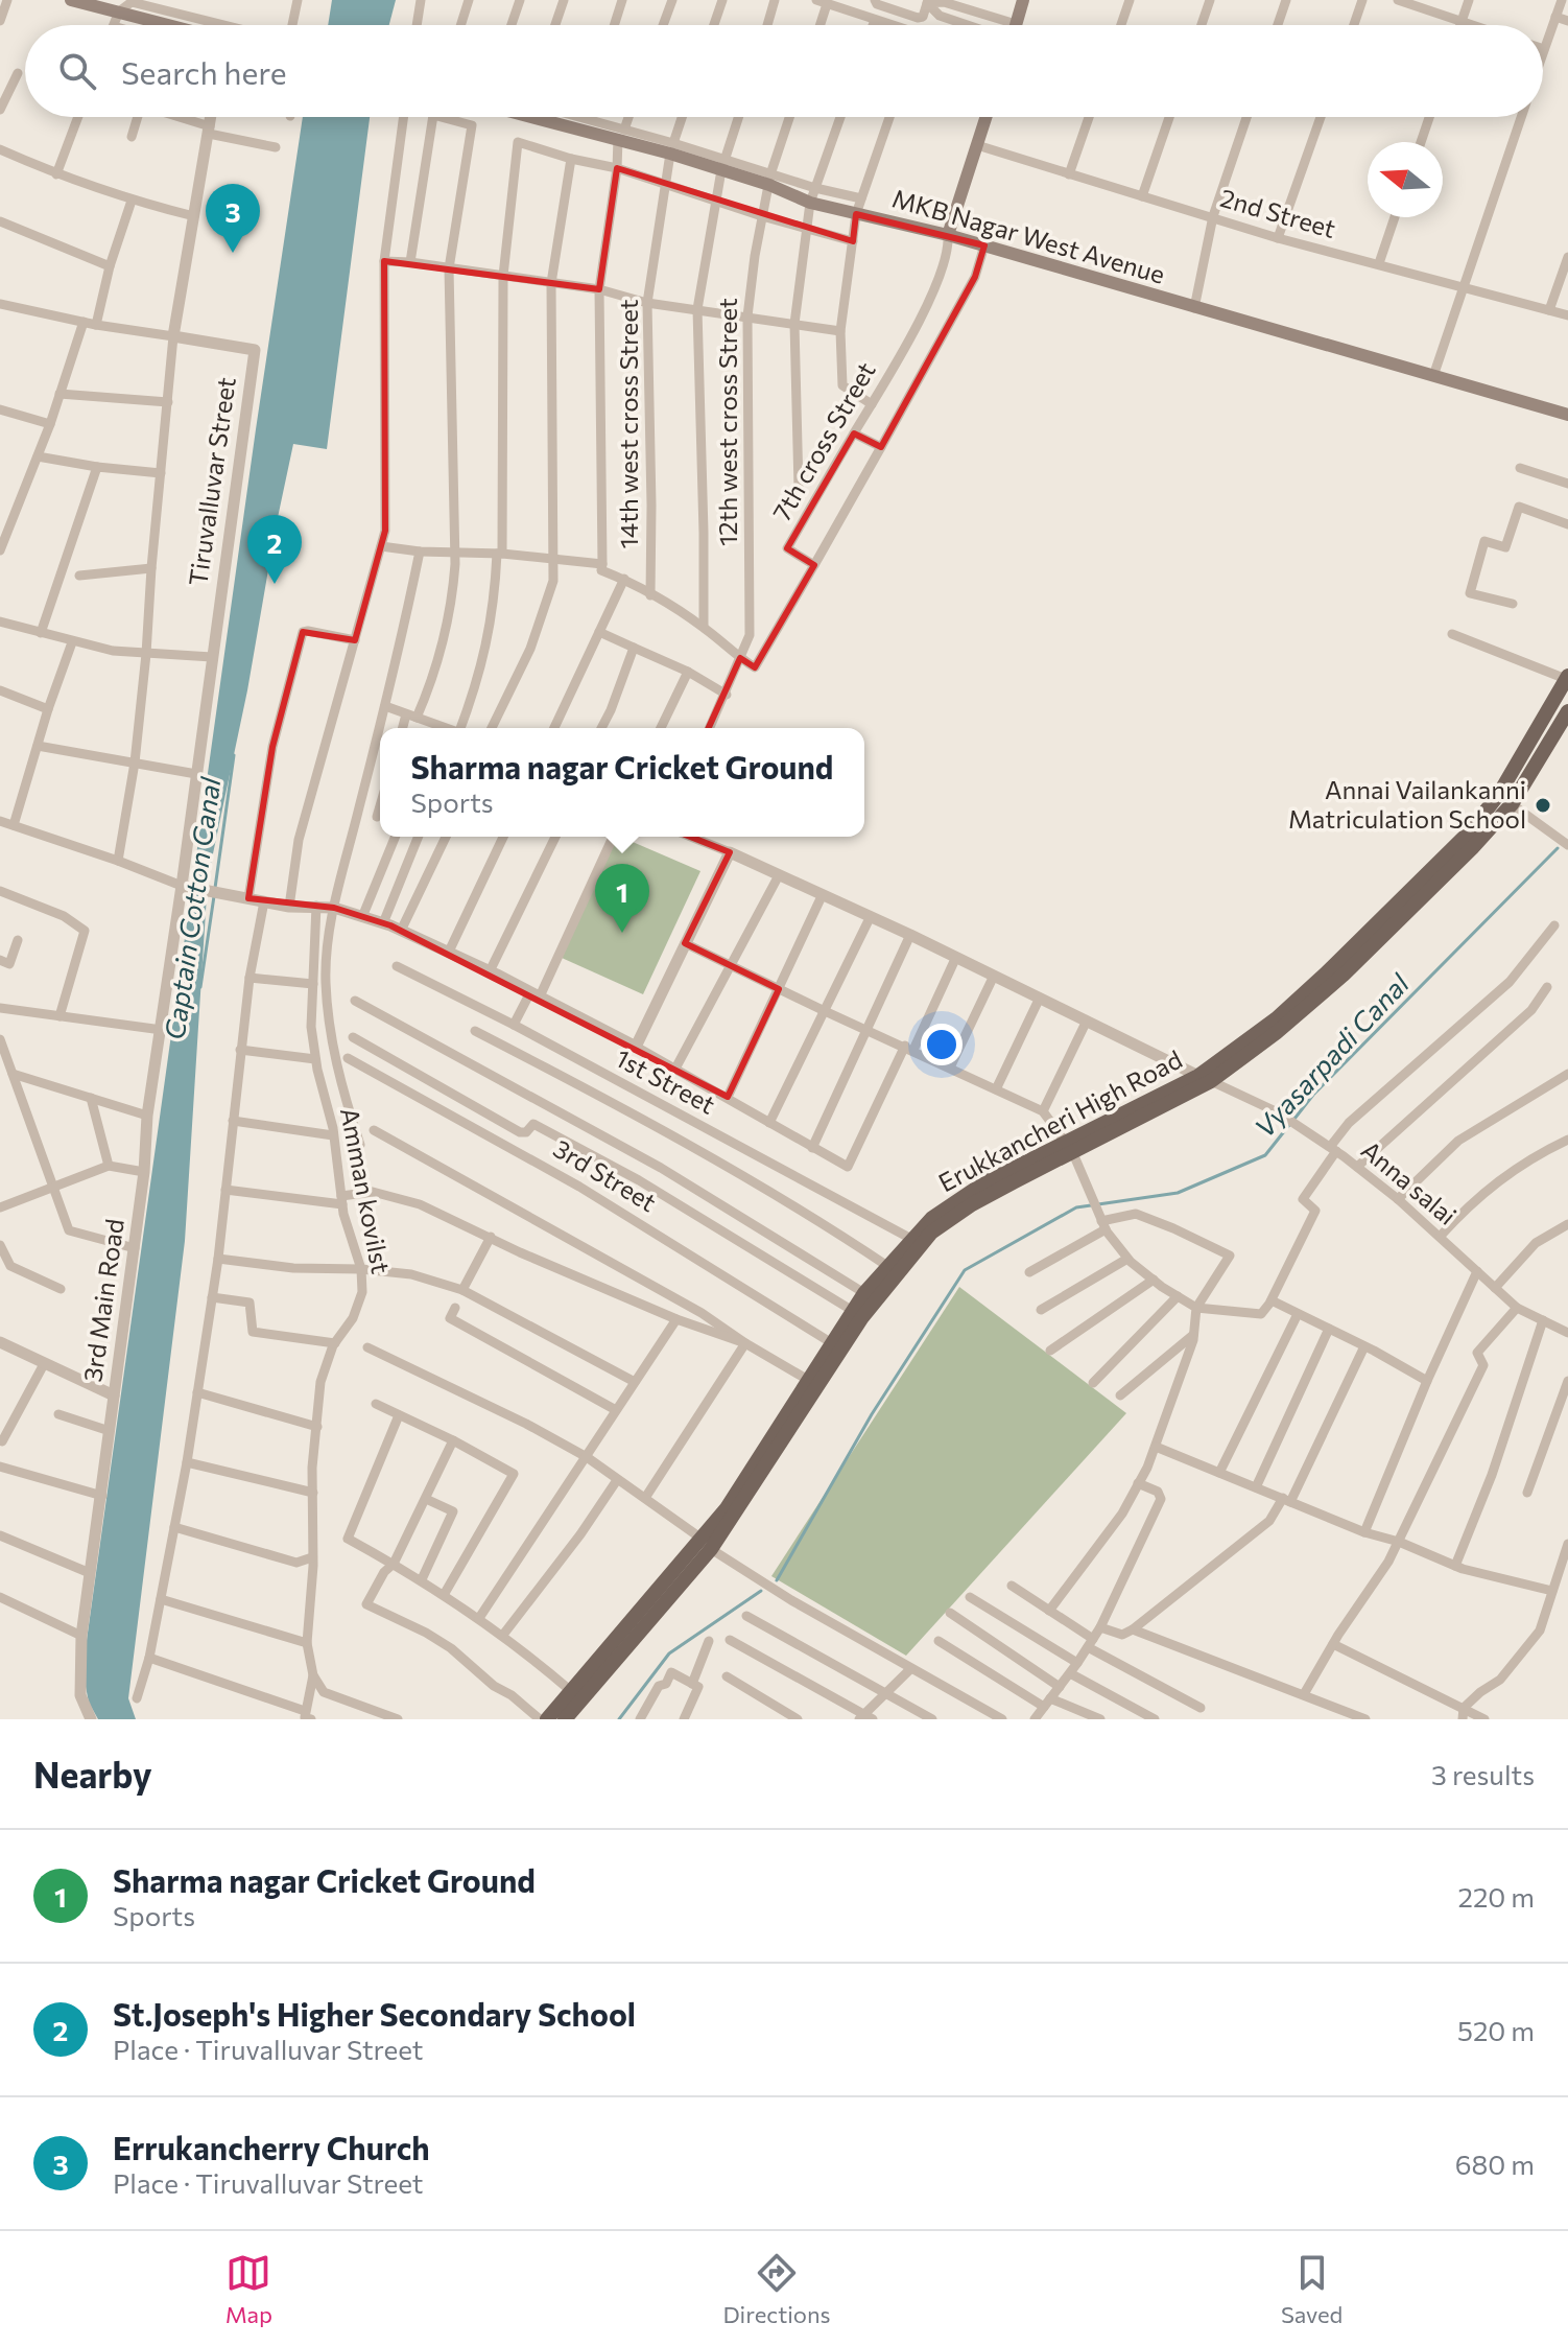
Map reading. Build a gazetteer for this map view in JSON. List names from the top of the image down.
{
  "streets": {
    "main road": ["MKB Nagar West Avenue", "Erukkancheri High Road"],
    "street": [
      "2nd Street",
      "12th west cross Street",
      "14th west cross Street",
      "7th cross Street",
      "Tiruvalluvar Street",
      "1st Street",
      "3rd Street",
      "Anna salai",
      "Amman kovilst",
      "3rd Main Road"
    ]
  },
  "crossings": [
    ["MKB Nagar West Avenue", "12th west cross Street"],
    ["MKB Nagar West Avenue", "14th west cross Street"],
    ["MKB Nagar West Avenue", "7th cross Street"],
    ["Tiruvalluvar Street", "3rd Main Road"],
    ["1st Street", "Erukkancheri High Road"],
    ["Erukkancheri High Road", "3rd Street"],
    ["Erukkancheri High Road", "Anna salai"]
  ],
  "water": ["Captain Cotton Canal", "Vyasarpadi Canal"],
  "places": ["Annai Vailankanni Matriculation School"],
  "north": "left",
  "page": {
    "search": "Search here",
    "pins": ["3", "2", "1"],
    "popup": ["Sharma nagar Cricket Ground", "Sports"],
    "heading": ["Nearby", "3 results"],
    "list": [
      {
        "mark": "1",
        "name": "Sharma nagar Cricket Ground",
        "note": "Sports",
        "value": "220 m"
      },
      {
        "mark": "2",
        "name": "St.Joseph's Higher Secondary School",
        "note": "Place · Tiruvalluvar Street",
        "value": "520 m"
      },
      {
        "mark": "3",
        "name": "Errukancherry Church",
        "note": "Place · Tiruvalluvar Street",
        "value": "680 m"
      }
    ],
    "nav": ["Map", "Directions", "Saved"]
  }
}
